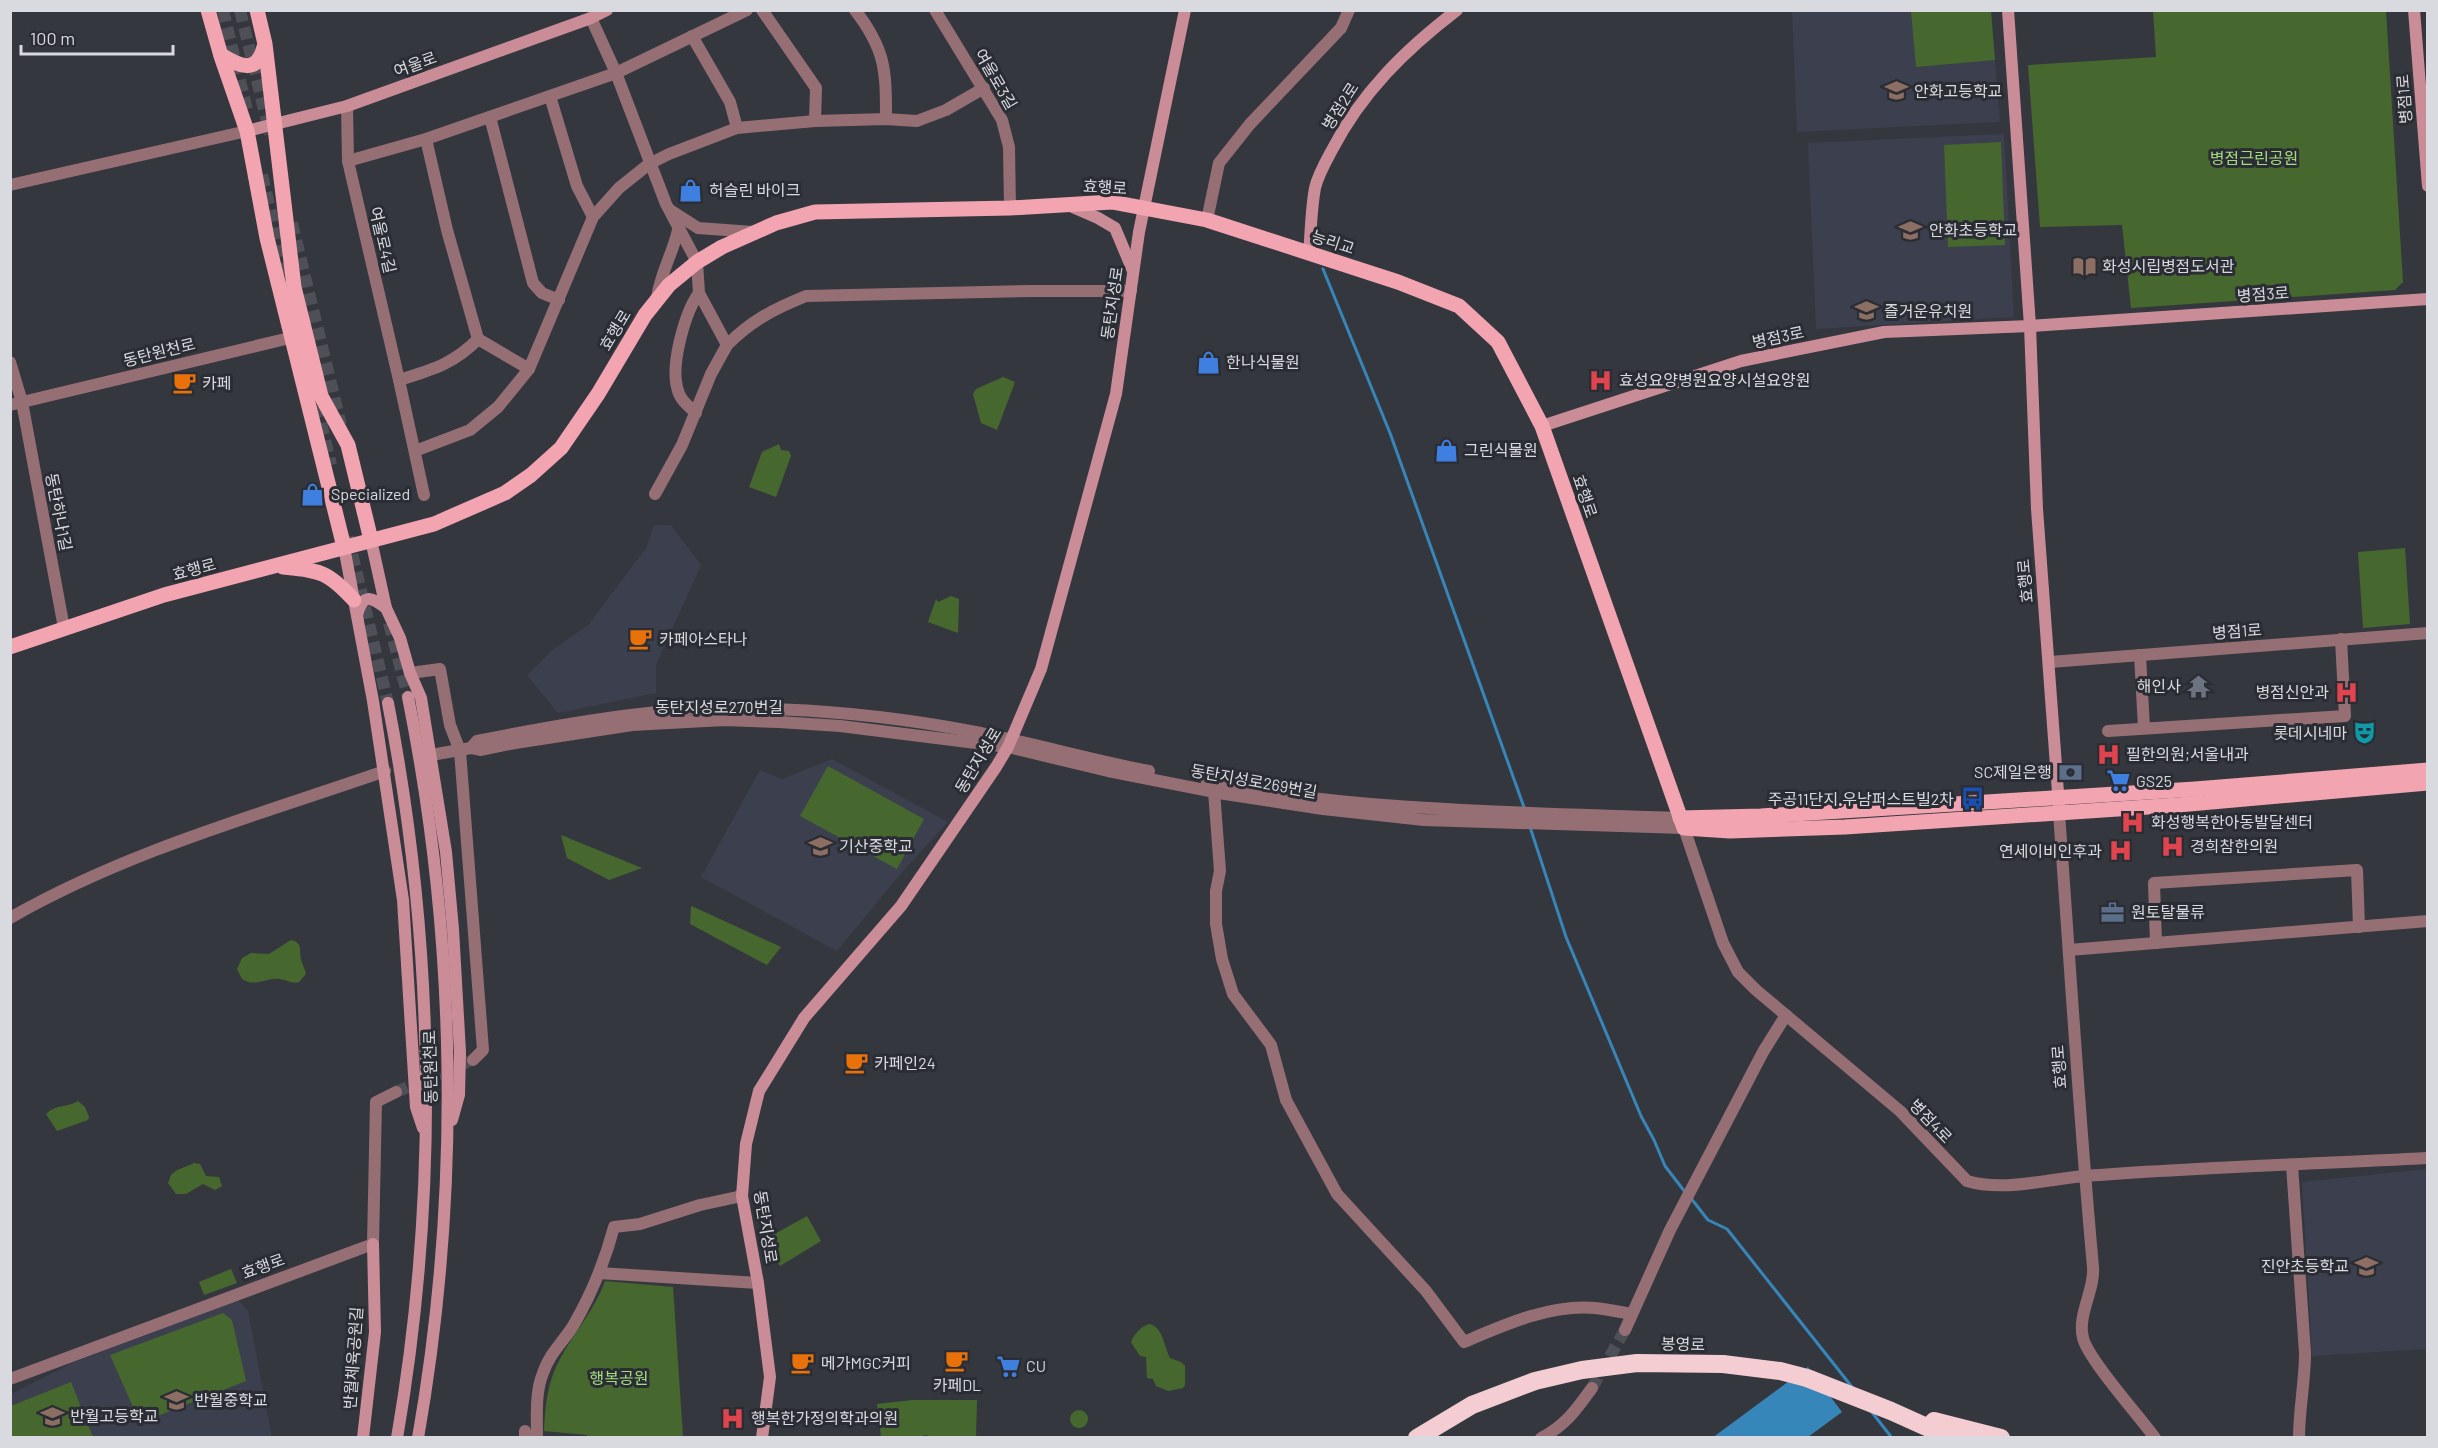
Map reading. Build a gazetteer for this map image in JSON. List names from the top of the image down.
{
  "streets": {
    "highway": ["봉영로"],
    "main road": [
      "여울로",
      "병점1로",
      "병점2로",
      "효행로",
      "능리교",
      "병점3로",
      "동탄지성로",
      "동탄원천로",
      "반월체육공원길"
    ],
    "street": [
      "여울로3길",
      "여울로4길",
      "동탄하나1길",
      "동탄지성로269번길",
      "병점4로"
    ]
  },
  "crossings": [
    ["여울로", "여울로4길"],
    ["여울로3길", "효행로"],
    ["병점1로", "효행로"],
    ["병점2로", "효행로"],
    ["병점2로", "능리교"],
    ["효행로", "능리교"],
    ["효행로", "병점3로"],
    ["효행로", "동탄지성로"],
    ["효행로", "동탄하나1길"],
    ["효행로", "병점4로"],
    ["효행로", "반월체육공원길"],
    ["동탄지성로", "동탄지성로269번길"],
    ["동탄원천로", "동탄하나1길"]
  ],
  "parks": ["병점근린공원", "행복공원"],
  "places": {
    "school or university": [
      "안화고등학교",
      "안화초등학교",
      "즐거운유치원",
      "기산중학교",
      "진안초등학교",
      "반월중학교",
      "반월고등학교"
    ],
    "shop": [
      "허슬린 바이크",
      "한나식물원",
      "그린식물원",
      "Specialized"
    ],
    "library": ["화성시립병점도서관"],
    "hospital": [
      "효성요양병원요양시설요양원",
      "병점신안과",
      "필한의원;서울내과",
      "화성행복한아동발달센터",
      "경희참한의원",
      "연세이비인후과",
      "행복한가정의학과의원"
    ],
    "cafe": [
      "카페",
      "카페아스타나",
      "카페인24",
      "카페DL",
      "메가MGC커피"
    ],
    "temple": ["해인사"],
    "theatre": ["롯데시네마"],
    "bank": ["SC제일은행"],
    "supermarket": ["GS25", "CU"],
    "bus stop": ["주공11단지.우남퍼스트빌2차"],
    "office": ["원토탈물류"]
  },
  "scale_bar": "100 m"
}
